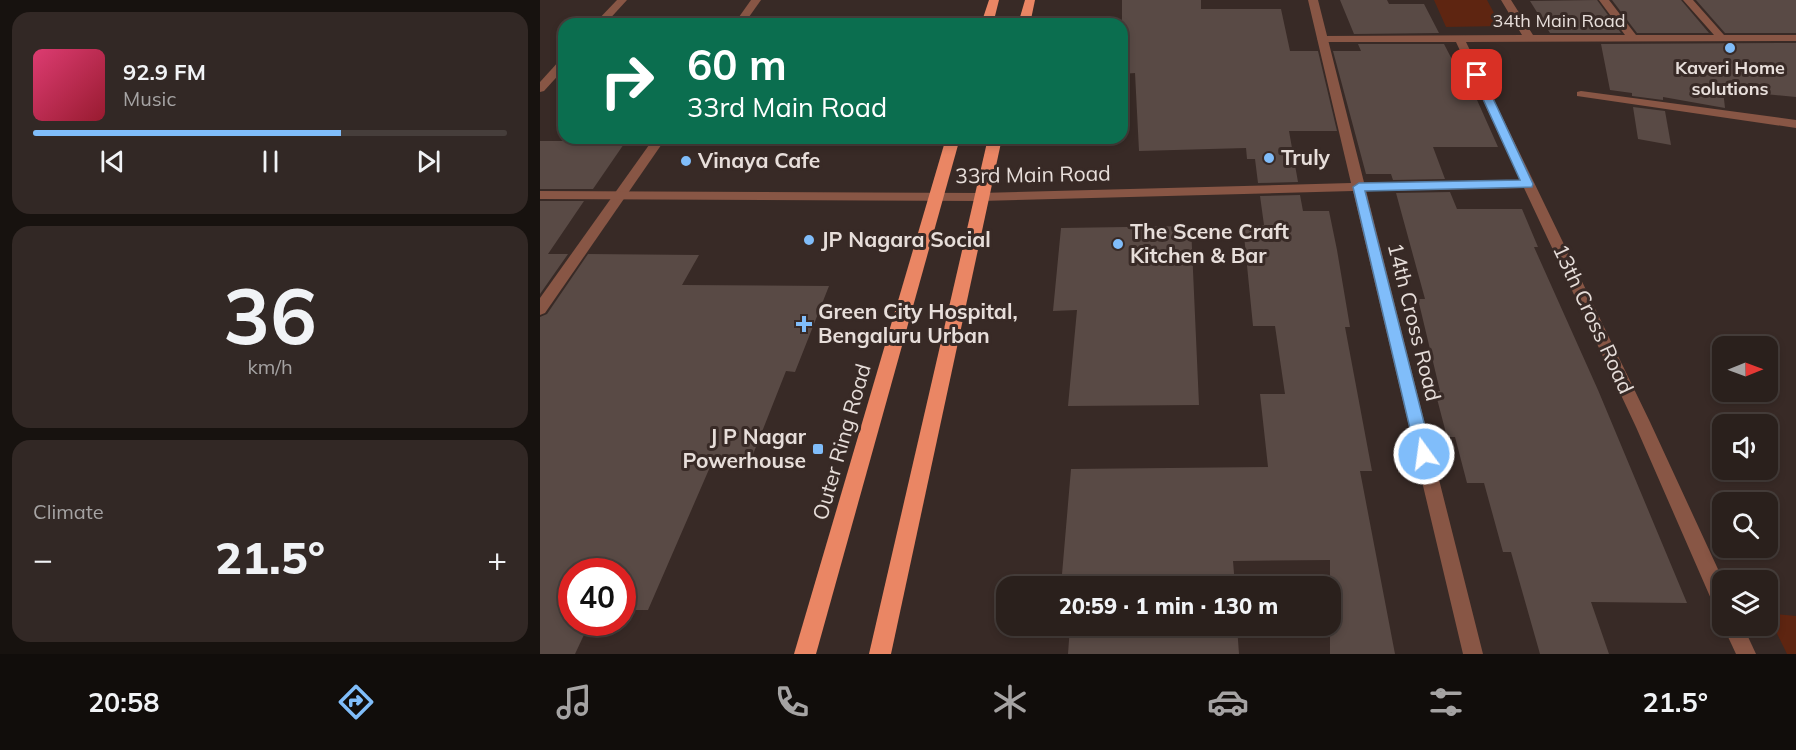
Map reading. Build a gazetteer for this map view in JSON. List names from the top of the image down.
{
  "streets": {
    "highway": ["Outer Ring Road"],
    "street": [
      "34th Main Road",
      "33rd Main Road",
      "13th Cross Road",
      "14th Cross Road"
    ]
  },
  "crossings": [
    ["34th Main Road", "13th Cross Road"],
    ["34th Main Road", "14th Cross Road"],
    ["33rd Main Road", "13th Cross Road"],
    ["33rd Main Road", "14th Cross Road"],
    ["33rd Main Road", "Outer Ring Road"]
  ],
  "places": {
    "other": [
      "Kaveri Home solutions",
      "Truly",
      "Vinaya Cafe",
      "JP Nagara Social",
      "The Scene Craft Kitchen & Bar"
    ],
    "health": ["Green City Hospital, Bengaluru Urban"],
    "transit": ["J P Nagar Powerhouse"]
  },
  "north": "right",
  "page": {
    "turn": ["60 m", "33rd Main Road"],
    "song": ["92.9 FM", "Music"],
    "tile": [
      ["36", "km/h"],
      "Climate"
    ],
    "heat": ["−", "21.5°", "+"],
    "limit": "40",
    "trip": "20:59 · 1 min · 130 m",
    "tabs": ["20:58", "21.5°"]
  }
}
